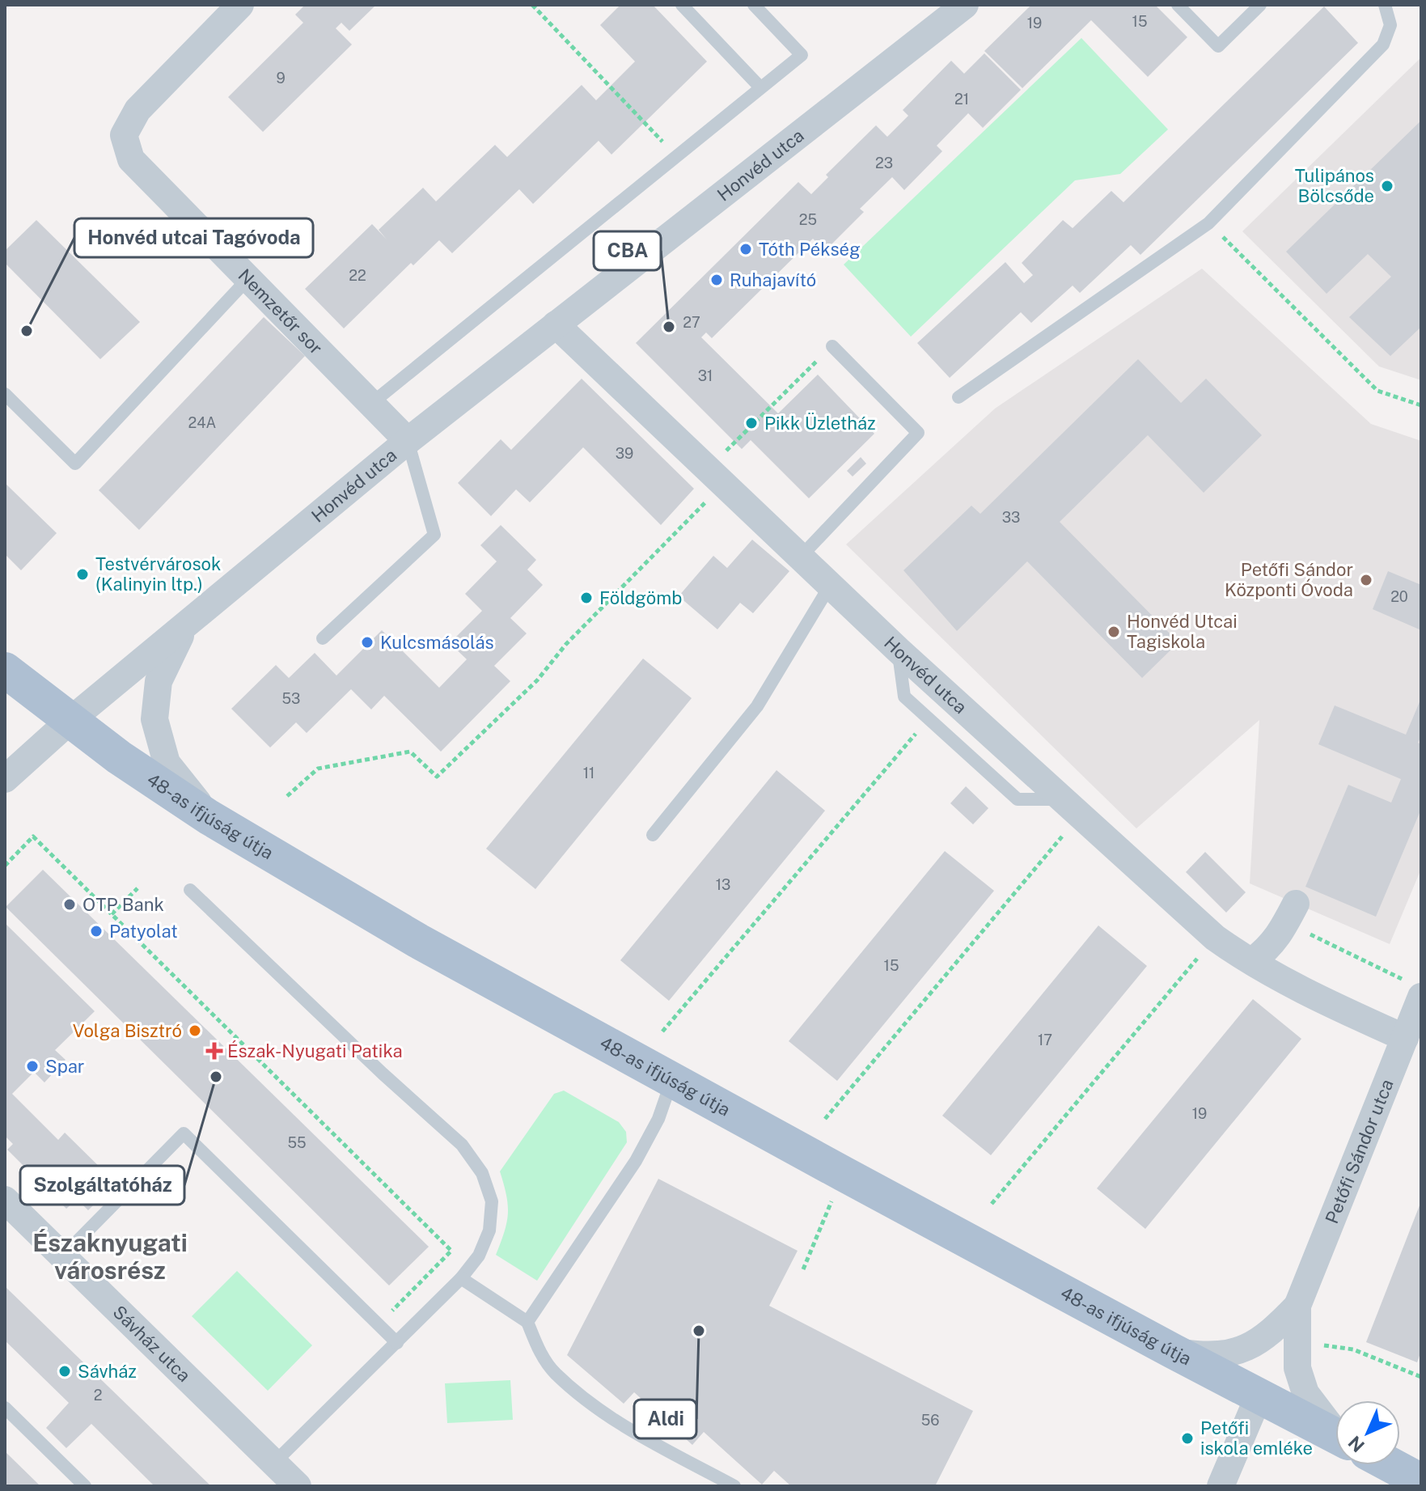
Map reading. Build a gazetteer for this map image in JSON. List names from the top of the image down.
{
  "streets": {
    "main road": ["48-as ifjúság útja"],
    "street": [
      "Honvéd utca",
      "Nemzetőr sor",
      "Petőfi Sándor utca",
      "Sávház utca"
    ]
  },
  "crossings": [
    ["Honvéd utca", "Nemzetőr sor"],
    ["Honvéd utca", "48-as ifjúság útja"],
    ["Honvéd utca", "Petőfi Sándor utca"]
  ],
  "districts": ["Északnyugati városrész"],
  "places": {
    "other": [
      "Tulipános Bölcsőde",
      "Tóth Pékség",
      "Ruhajavító",
      "CBA",
      "Honvéd utcai Tagóvoda",
      "Pikk Üzletház",
      "Testvérvárosok (Kalinyin ltp.)",
      "Petőfi Sándor Központi Óvoda",
      "Földgömb",
      "Honvéd Utcai Tagiskola",
      "Kulcsmásolás",
      "OTP Bank",
      "Patyolat",
      "Volga Bisztró",
      "Spar",
      "Szolgáltatóház",
      "Aldi",
      "Sávház",
      "Petőfi iskola emléke"
    ],
    "health": ["Észak-Nyugati Patika"]
  },
  "house_numbers": [
    "15",
    "19",
    "9",
    "21",
    "23",
    "25",
    "22",
    "27",
    "31",
    "24A",
    "39",
    "33",
    "20",
    "53",
    "11",
    "13",
    "15",
    "17",
    "19",
    "55",
    "2",
    "56"
  ],
  "north": "bottom left"
}
